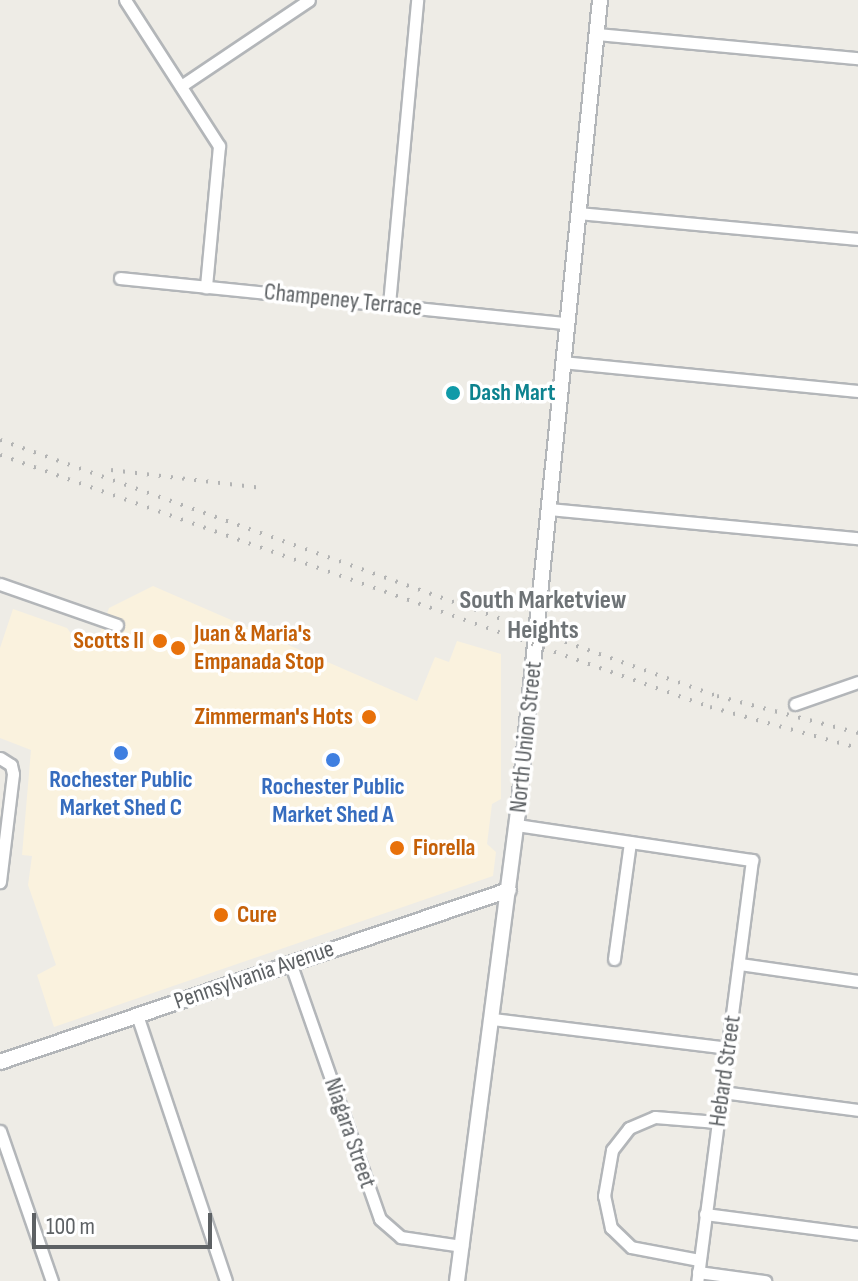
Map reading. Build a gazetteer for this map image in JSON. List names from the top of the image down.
{
  "streets": {
    "street": [
      "Champeney Terrace",
      "North Union Street",
      "Pennsylvania Avenue",
      "Hebard Street",
      "Niagara Street"
    ]
  },
  "crossings": [
    ["Champeney Terrace", "North Union Street"],
    ["North Union Street", "Pennsylvania Avenue"],
    ["North Union Street", "Niagara Street"],
    ["Pennsylvania Avenue", "Niagara Street"]
  ],
  "districts": ["South Marketview Heights"],
  "places": [
    "Dash Mart",
    "Scotts II",
    "Juan & Maria's Empanada Stop",
    "Zimmerman's Hots",
    "Rochester Public Market Shed C",
    "Rochester Public Market Shed A",
    "Fiorella",
    "Cure"
  ],
  "scale_bar": "100 m"
}
